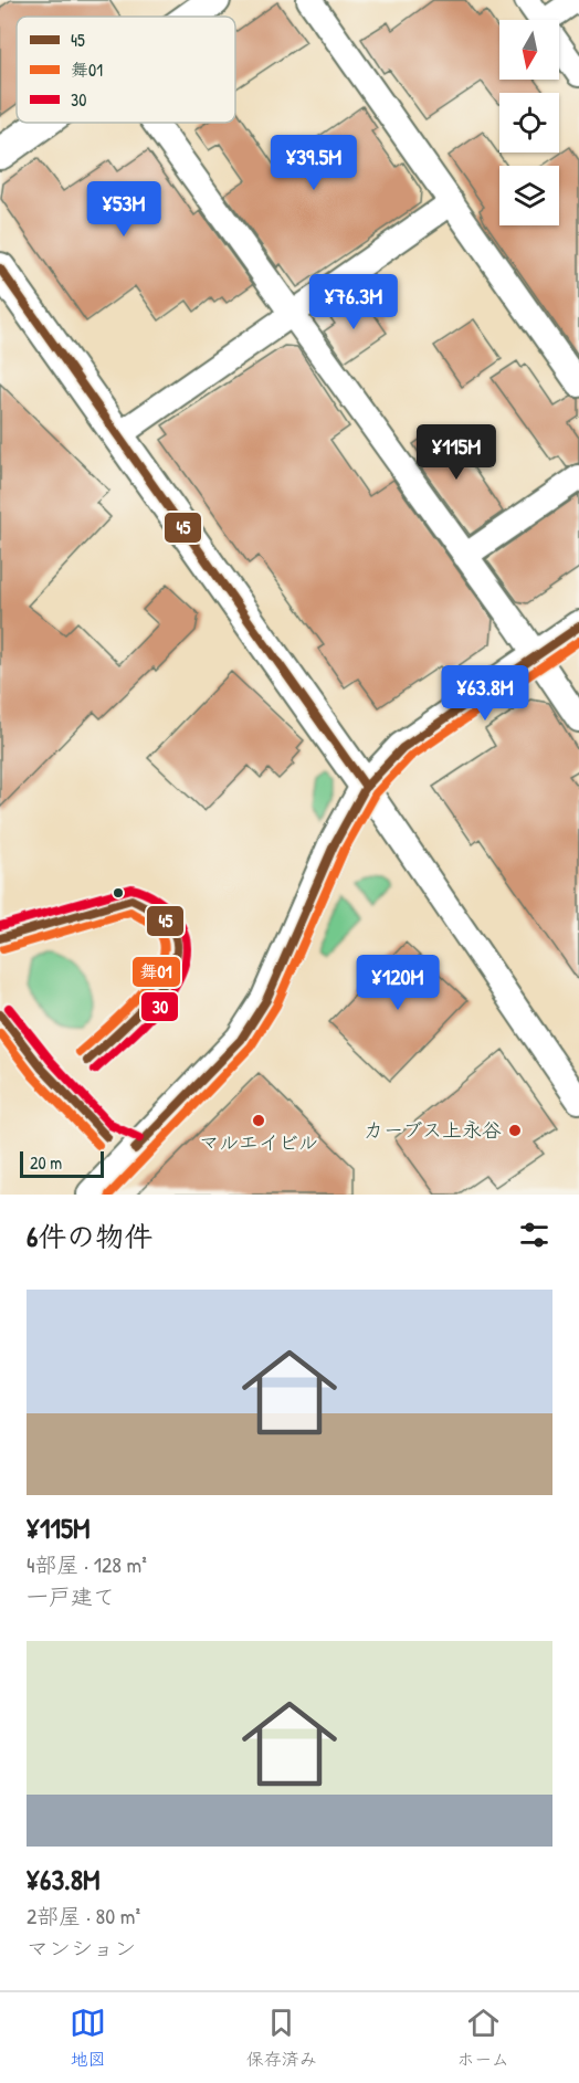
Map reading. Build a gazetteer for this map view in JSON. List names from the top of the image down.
{
  "places": ["マルエイビル", "カーブス上永谷"],
  "lines": ["transit line 45", "transit line 舞01", "transit line 30"],
  "legend": ["45", "舞01", "30"],
  "scale_bar": "20 m",
  "north": "bottom",
  "page": {
    "price": [
      "¥39.5M",
      "¥53M",
      "¥76.3M",
      "¥115M",
      "¥63.8M",
      "¥120M"
    ],
    "scale": "20 m",
    "heading": "6件の物件",
    "list": [
      {
        "name": "¥115M",
        "note": "4部屋 · 128 m² · 一戸建て"
      },
      {
        "name": "¥63.8M",
        "note": "2部屋 · 80 m² · マンション"
      }
    ],
    "tabs": ["地図", "保存済み", "ホーム"]
  }
}
